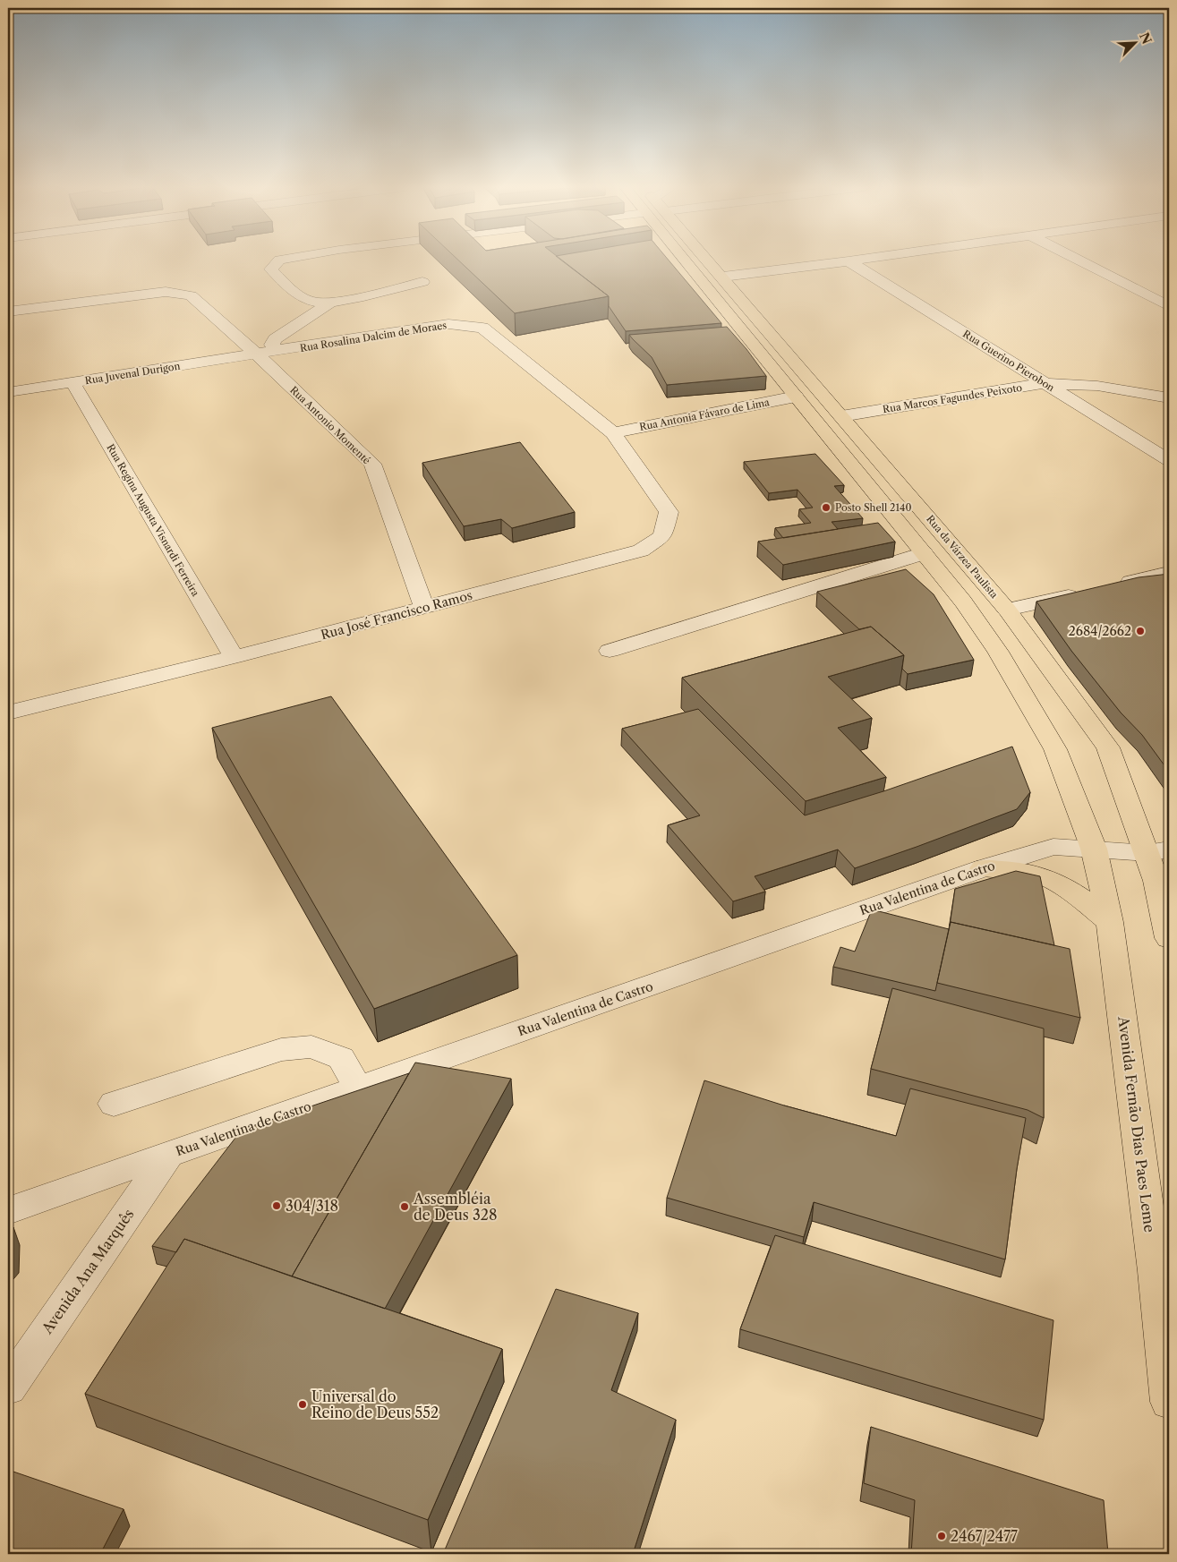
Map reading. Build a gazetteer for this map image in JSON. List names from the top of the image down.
{
  "streets": {
    "main road": ["Rua da Várzea Paulista", "Avenida Fernão Dias Paes Leme"],
    "street": [
      "Rua Rosalina Dalcim de Moraes",
      "Rua Guerino Pierobon",
      "Rua Juvenal Durigon",
      "Rua Marcos Fagundes Peixoto",
      "Rua Antonia Fávaro de Lima",
      "Rua Antonio Momenté",
      "Rua Regina Augusta Visnardi Ferreira",
      "Rua José Francisco Ramos",
      "Rua Valentina de Castro",
      "Avenida Ana Marquês"
    ]
  },
  "crossings": [
    ["Rua Rosalina Dalcim de Moraes", "Rua Juvenal Durigon"],
    ["Rua Rosalina Dalcim de Moraes", "Rua Antonia Fávaro de Lima"],
    ["Rua Rosalina Dalcim de Moraes", "Rua Antonio Momenté"],
    ["Rua Rosalina Dalcim de Moraes", "Rua José Francisco Ramos"],
    ["Rua Guerino Pierobon", "Rua Marcos Fagundes Peixoto"],
    ["Rua Juvenal Durigon", "Rua Antonio Momenté"],
    ["Rua Juvenal Durigon", "Rua Regina Augusta Visnardi Ferreira"],
    ["Rua Marcos Fagundes Peixoto", "Rua da Várzea Paulista"],
    ["Rua Antonia Fávaro de Lima", "Rua da Várzea Paulista"],
    ["Rua Antonia Fávaro de Lima", "Rua José Francisco Ramos"],
    ["Rua Antonio Momenté", "Rua José Francisco Ramos"],
    ["Rua Regina Augusta Visnardi Ferreira", "Rua José Francisco Ramos"],
    ["Rua da Várzea Paulista", "Rua Valentina de Castro"],
    ["Rua da Várzea Paulista", "Avenida Fernão Dias Paes Leme"],
    ["Rua Valentina de Castro", "Avenida Fernão Dias Paes Leme"],
    ["Rua Valentina de Castro", "Avenida Ana Marquês"]
  ],
  "places": [
    "Posto Shell 2140",
    "2684/2662",
    "304/318",
    "Assembléia de Deus 328",
    "Universal do Reino de Deus 552",
    "2467/2477"
  ],
  "north": "top right"
}
